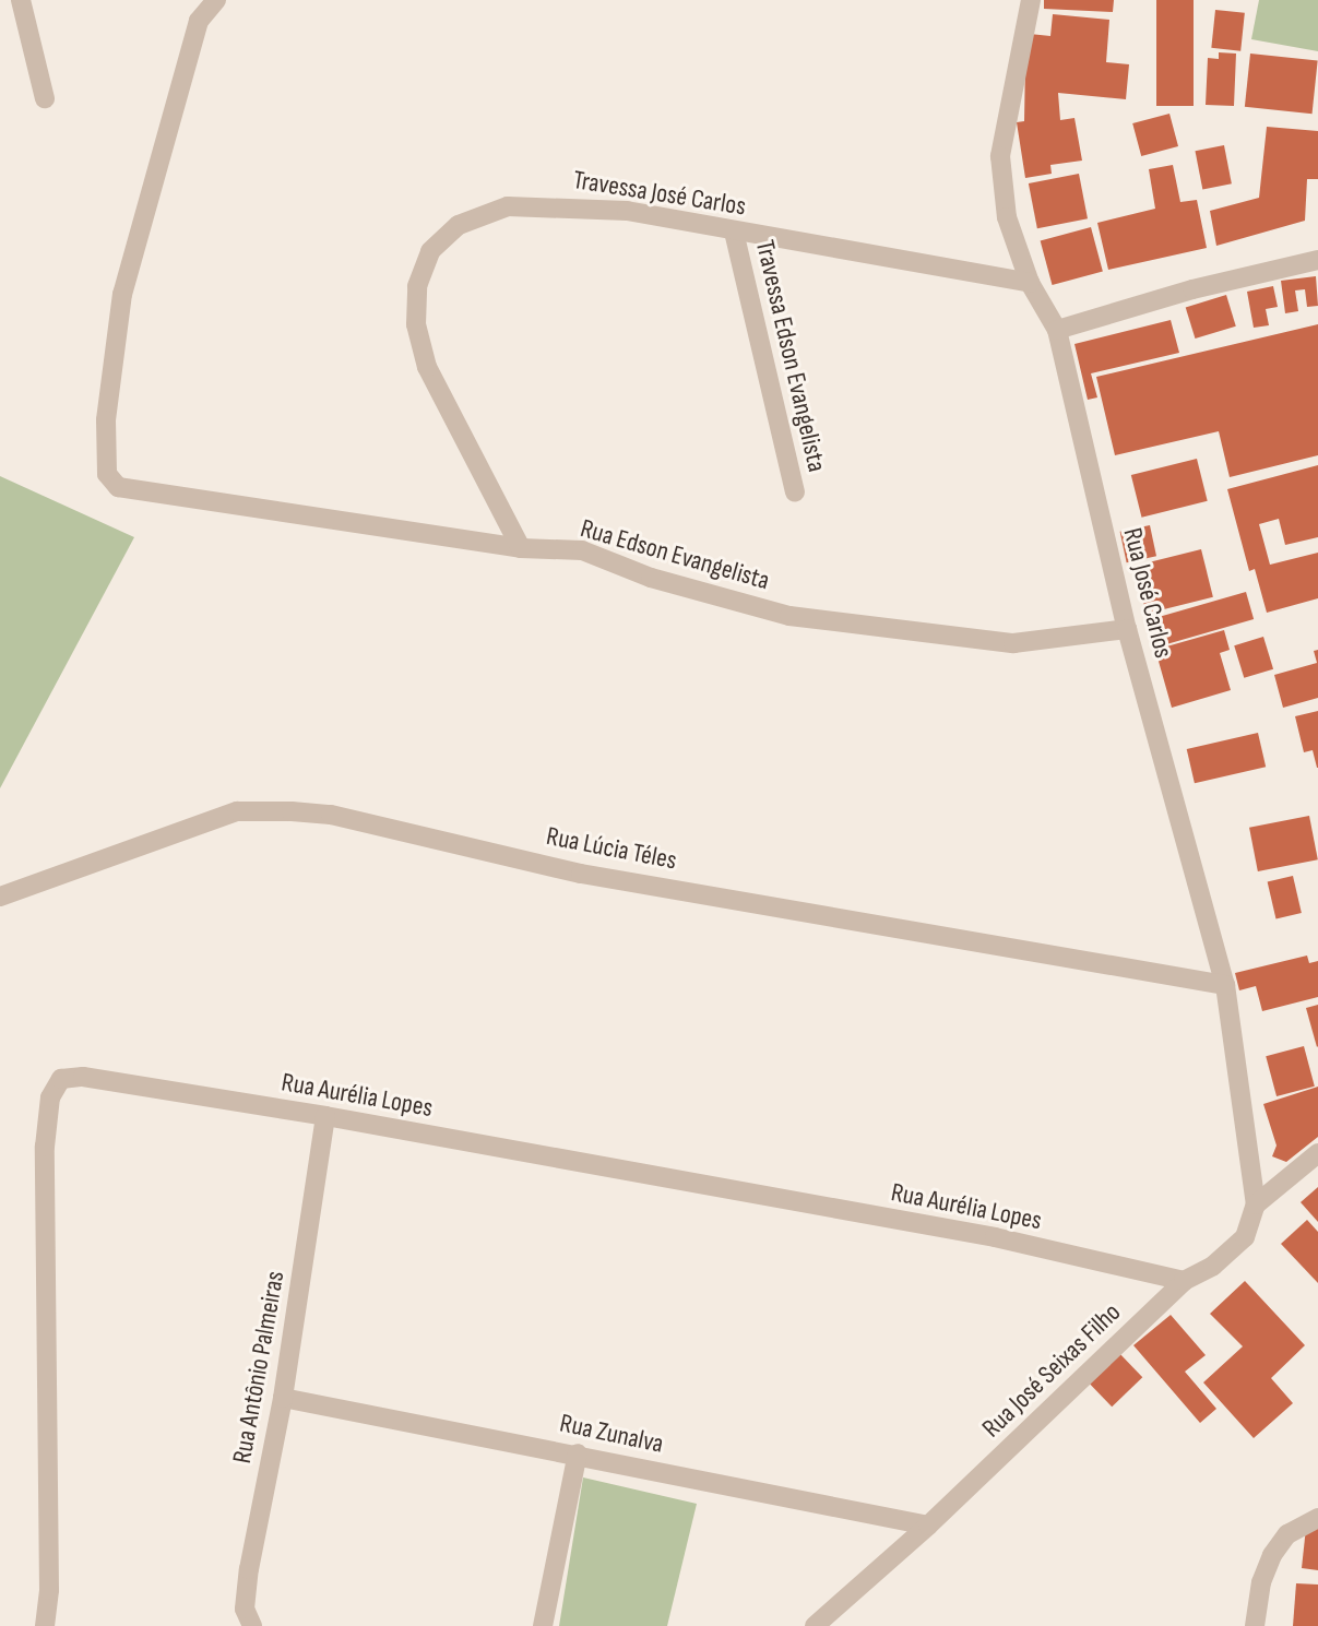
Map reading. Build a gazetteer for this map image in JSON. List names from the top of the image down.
{
  "streets": {
    "street": [
      "Travessa José Carlos",
      "Travessa Edson Evangelista",
      "Rua Edson Evangelista",
      "Rua José Carlos",
      "Rua Lúcia Téles",
      "Rua Aurélia Lopes",
      "Rua Antônio Palmeiras",
      "Rua José Seixas Filho",
      "Rua Zunalva"
    ]
  },
  "crossings": [
    ["Travessa José Carlos", "Travessa Edson Evangelista"],
    ["Travessa José Carlos", "Rua Edson Evangelista"],
    ["Travessa José Carlos", "Rua José Carlos"],
    ["Rua Edson Evangelista", "Rua José Carlos"],
    ["Rua José Carlos", "Rua Lúcia Téles"],
    ["Rua José Carlos", "Rua José Seixas Filho"],
    ["Rua Aurélia Lopes", "Rua Antônio Palmeiras"],
    ["Rua Aurélia Lopes", "Rua José Seixas Filho"],
    ["Rua Antônio Palmeiras", "Rua Zunalva"],
    ["Rua José Seixas Filho", "Rua Zunalva"]
  ]
}
